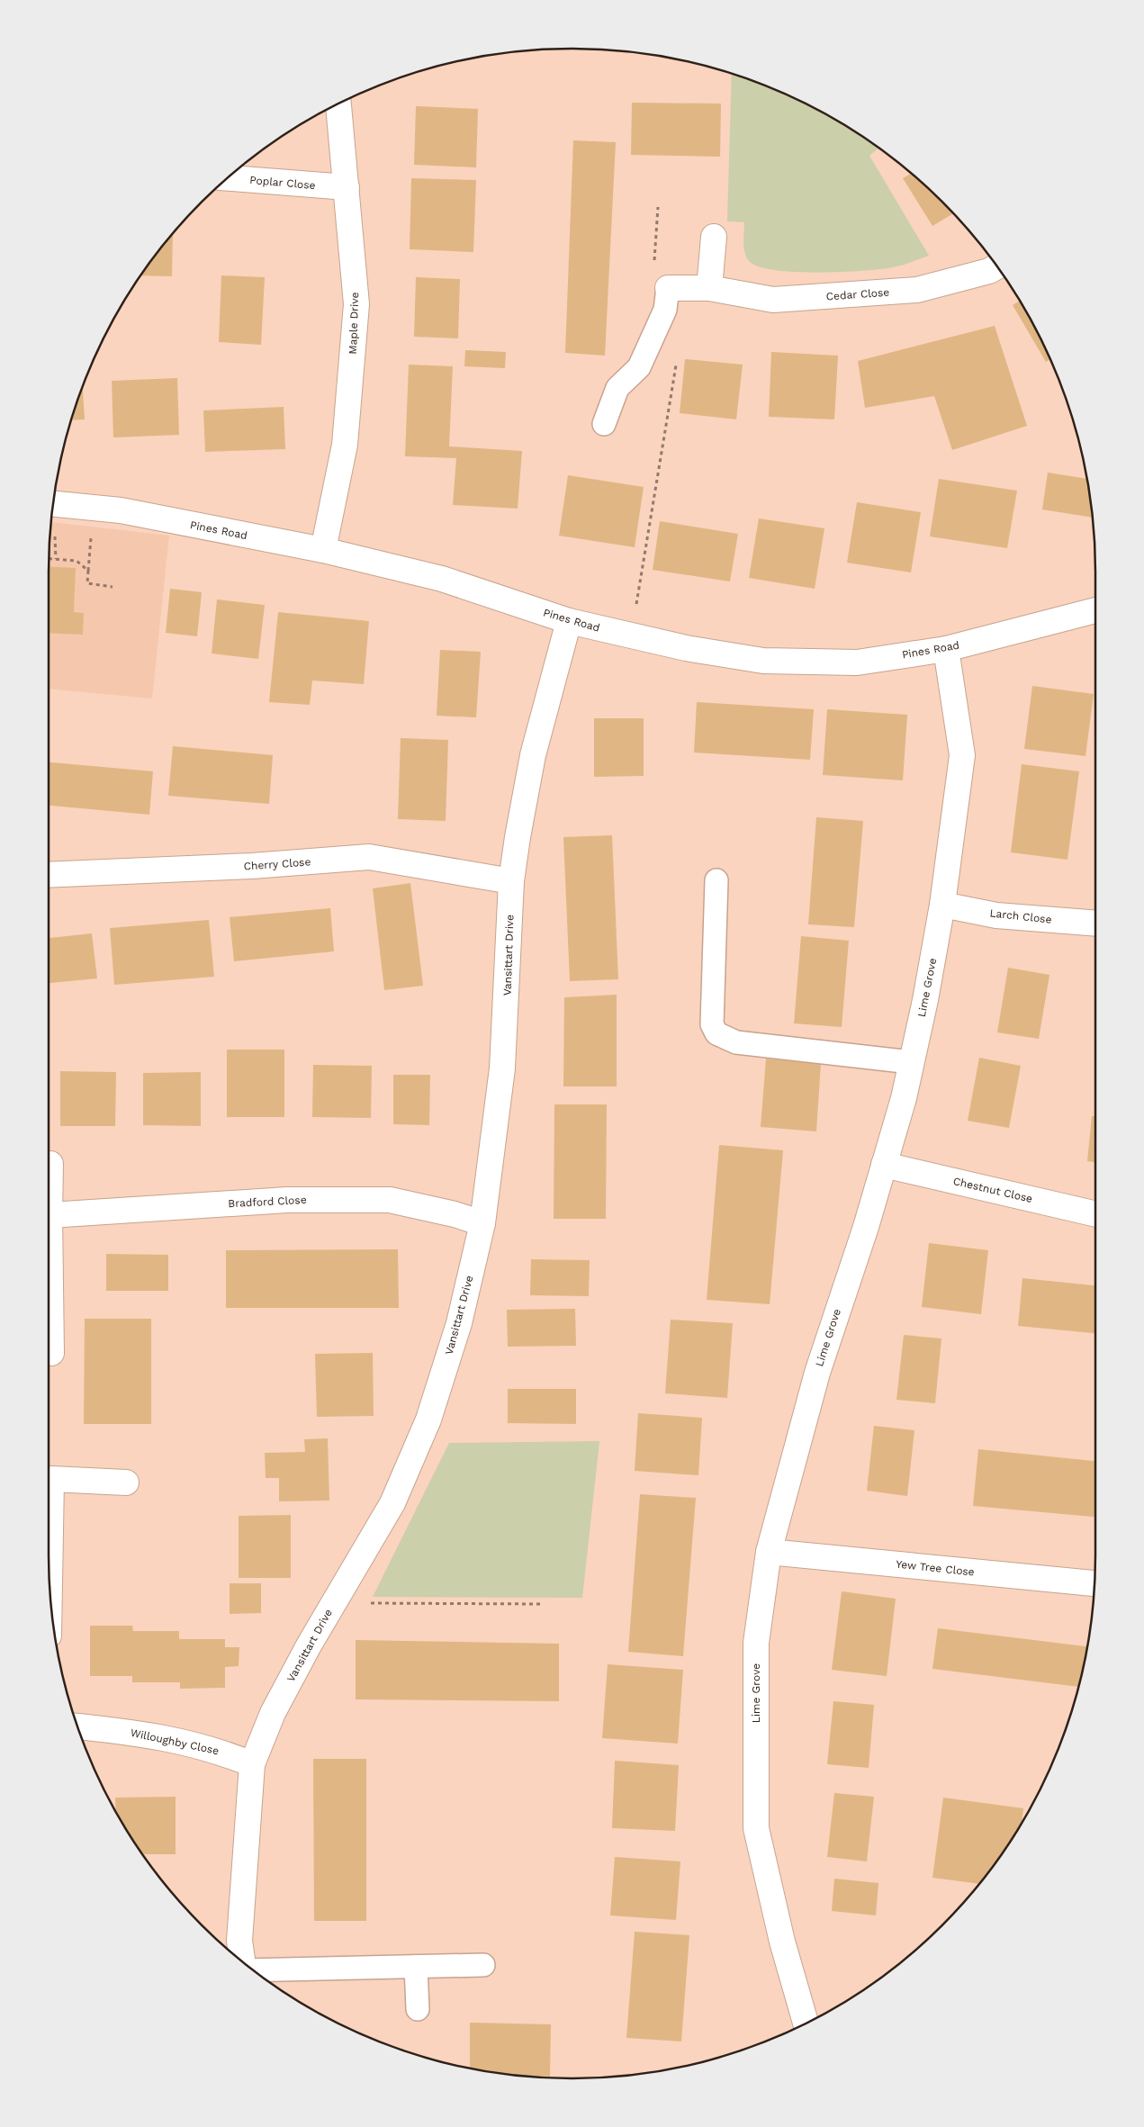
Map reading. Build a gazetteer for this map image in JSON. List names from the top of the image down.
{
  "streets": {
    "street": [
      "Poplar Close",
      "Cedar Close",
      "Maple Drive",
      "Pines Road",
      "Cherry Close",
      "Larch Close",
      "Vansittart Drive",
      "Lime Grove",
      "Chestnut Close",
      "Bradford Close",
      "Yew Tree Close",
      "Willoughby Close"
    ]
  },
  "crossings": [
    ["Poplar Close", "Maple Drive"],
    ["Maple Drive", "Pines Road"],
    ["Pines Road", "Vansittart Drive"],
    ["Pines Road", "Lime Grove"],
    ["Cherry Close", "Vansittart Drive"],
    ["Larch Close", "Lime Grove"],
    ["Vansittart Drive", "Bradford Close"],
    ["Vansittart Drive", "Willoughby Close"],
    ["Lime Grove", "Chestnut Close"],
    ["Lime Grove", "Yew Tree Close"]
  ]
}
